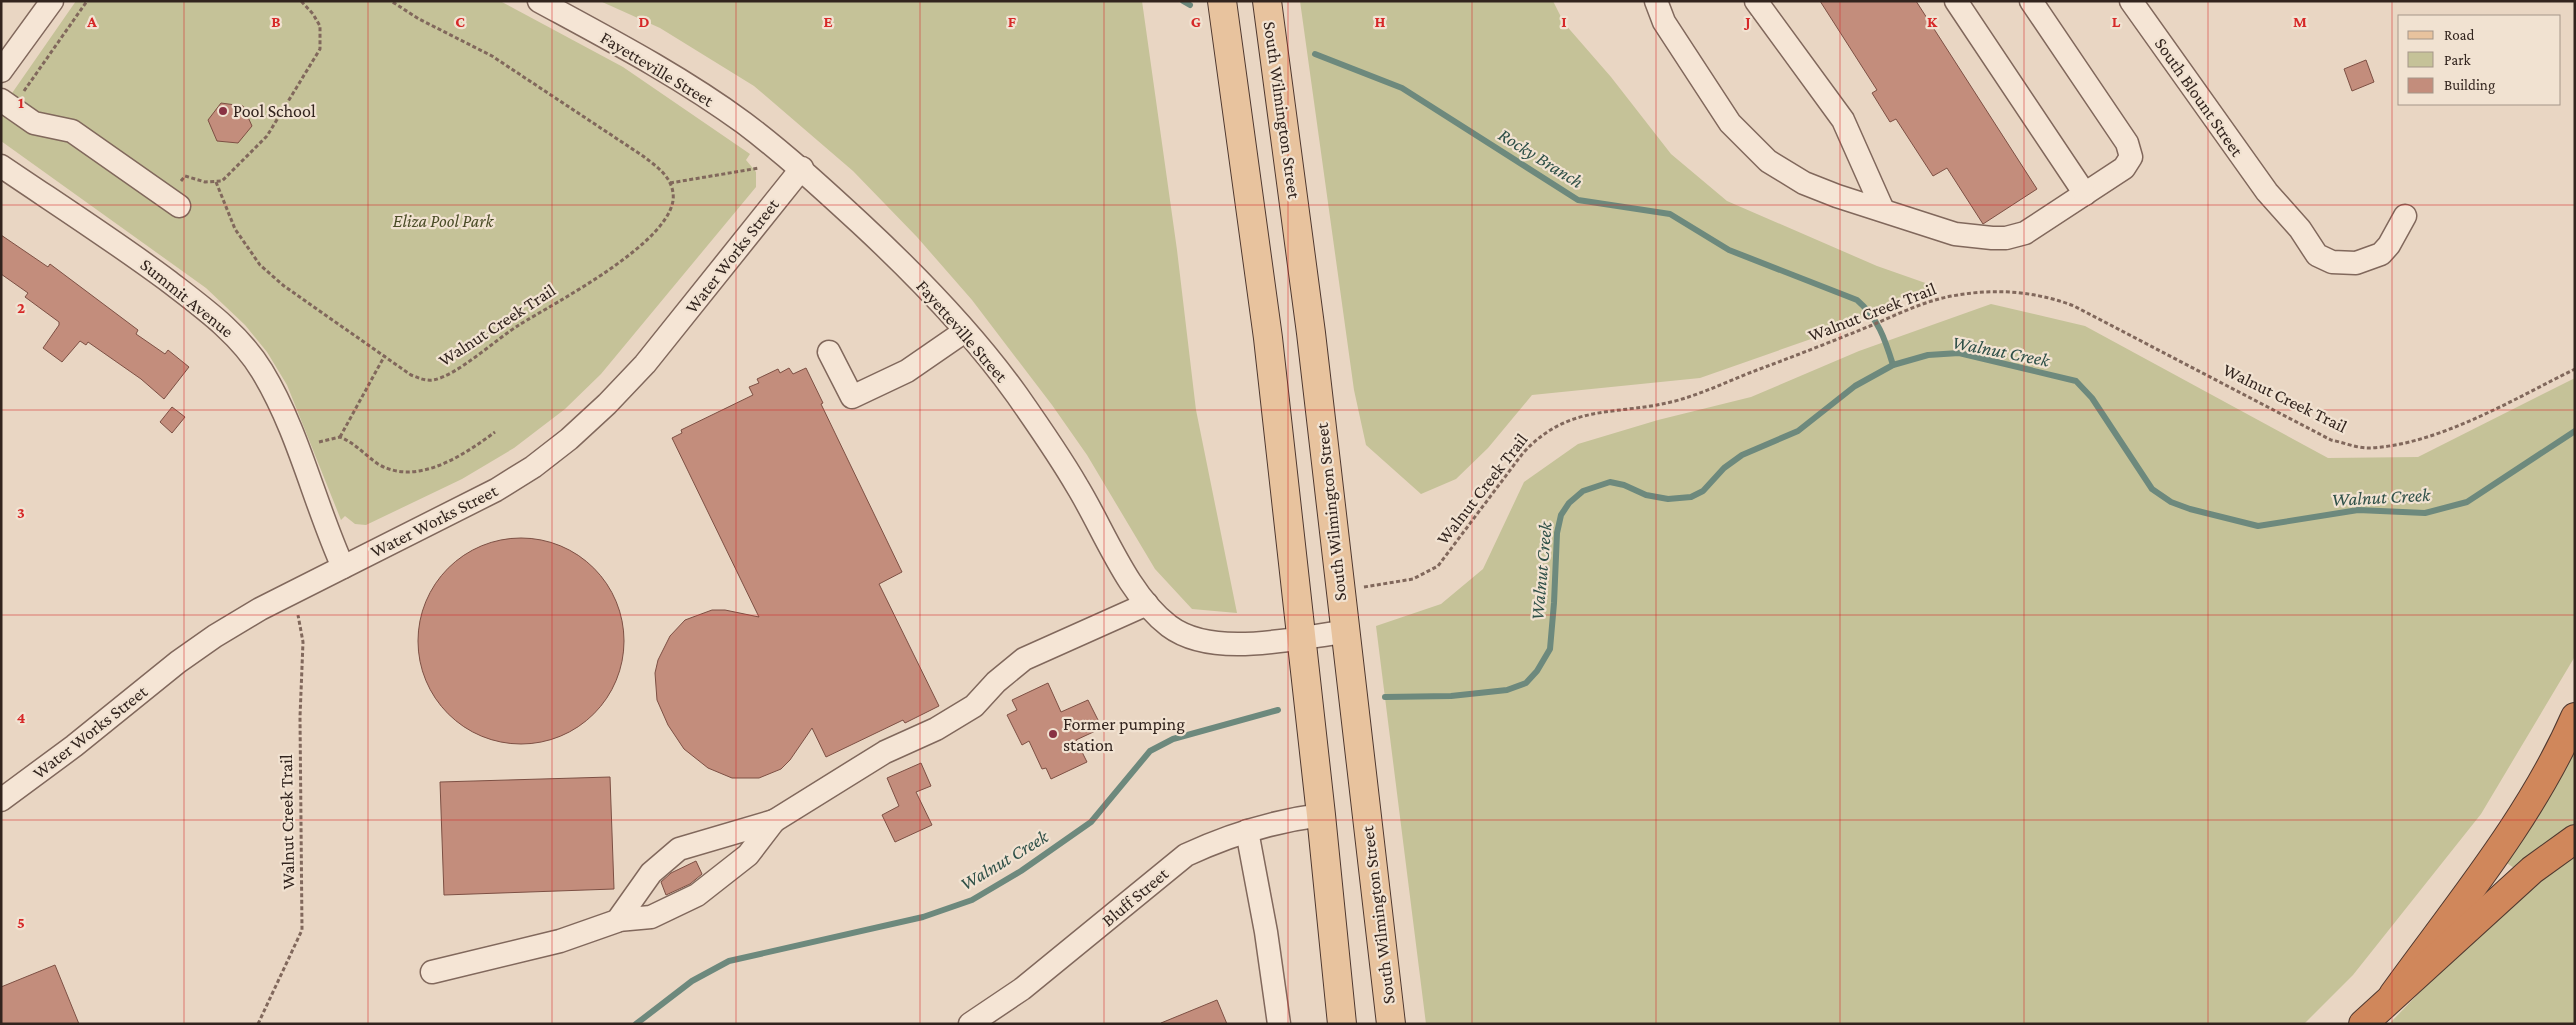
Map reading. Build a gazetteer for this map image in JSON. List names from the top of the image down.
{
  "streets": {
    "main road": ["South Wilmington Street"],
    "street": [
      "Fayetteville Street",
      "South Blount Street",
      "Water Works Street",
      "Summit Avenue",
      "Bluff Street"
    ],
    "path": ["Walnut Creek Trail"]
  },
  "crossings": [
    ["Fayetteville Street", "South Wilmington Street"],
    ["Fayetteville Street", "Water Works Street"],
    ["Water Works Street", "Summit Avenue"]
  ],
  "water": ["Rocky Branch", "Walnut Creek"],
  "parks": ["Eliza Pool Park"],
  "places": ["Pool School", "Former pumping station"],
  "legend": ["Road", "Park", "Building"],
  "grid": {
    "columns": [
      "A",
      "B",
      "C",
      "D",
      "E",
      "F",
      "G",
      "H",
      "I",
      "J",
      "K",
      "L",
      "M"
    ],
    "rows": [
      "1",
      "2",
      "3",
      "4",
      "5"
    ]
  }
}
